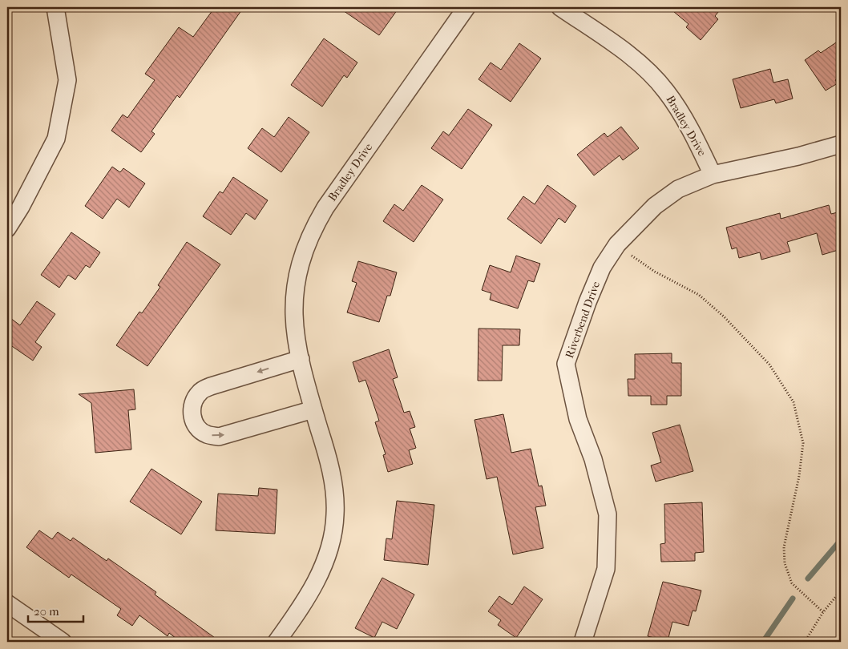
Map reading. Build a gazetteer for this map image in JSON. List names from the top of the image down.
{
  "streets": {
    "street": ["Bradley Drive", "Riverbend Drive"]
  },
  "crossings": [
    ["Bradley Drive", "Riverbend Drive"]
  ],
  "scale_bar": "20 m"
}
